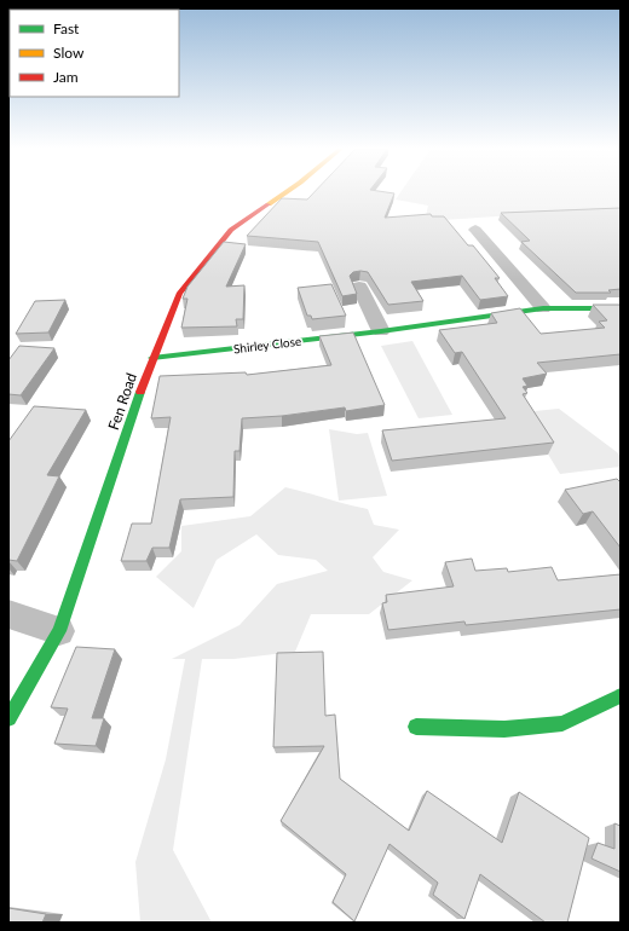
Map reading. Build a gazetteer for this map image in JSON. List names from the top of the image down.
{
  "streets": {
    "street": ["Shirley Close", "Fen Road"]
  },
  "crossings": [
    ["Shirley Close", "Fen Road"]
  ],
  "legend": ["Fast", "Slow", "Jam"]
}
